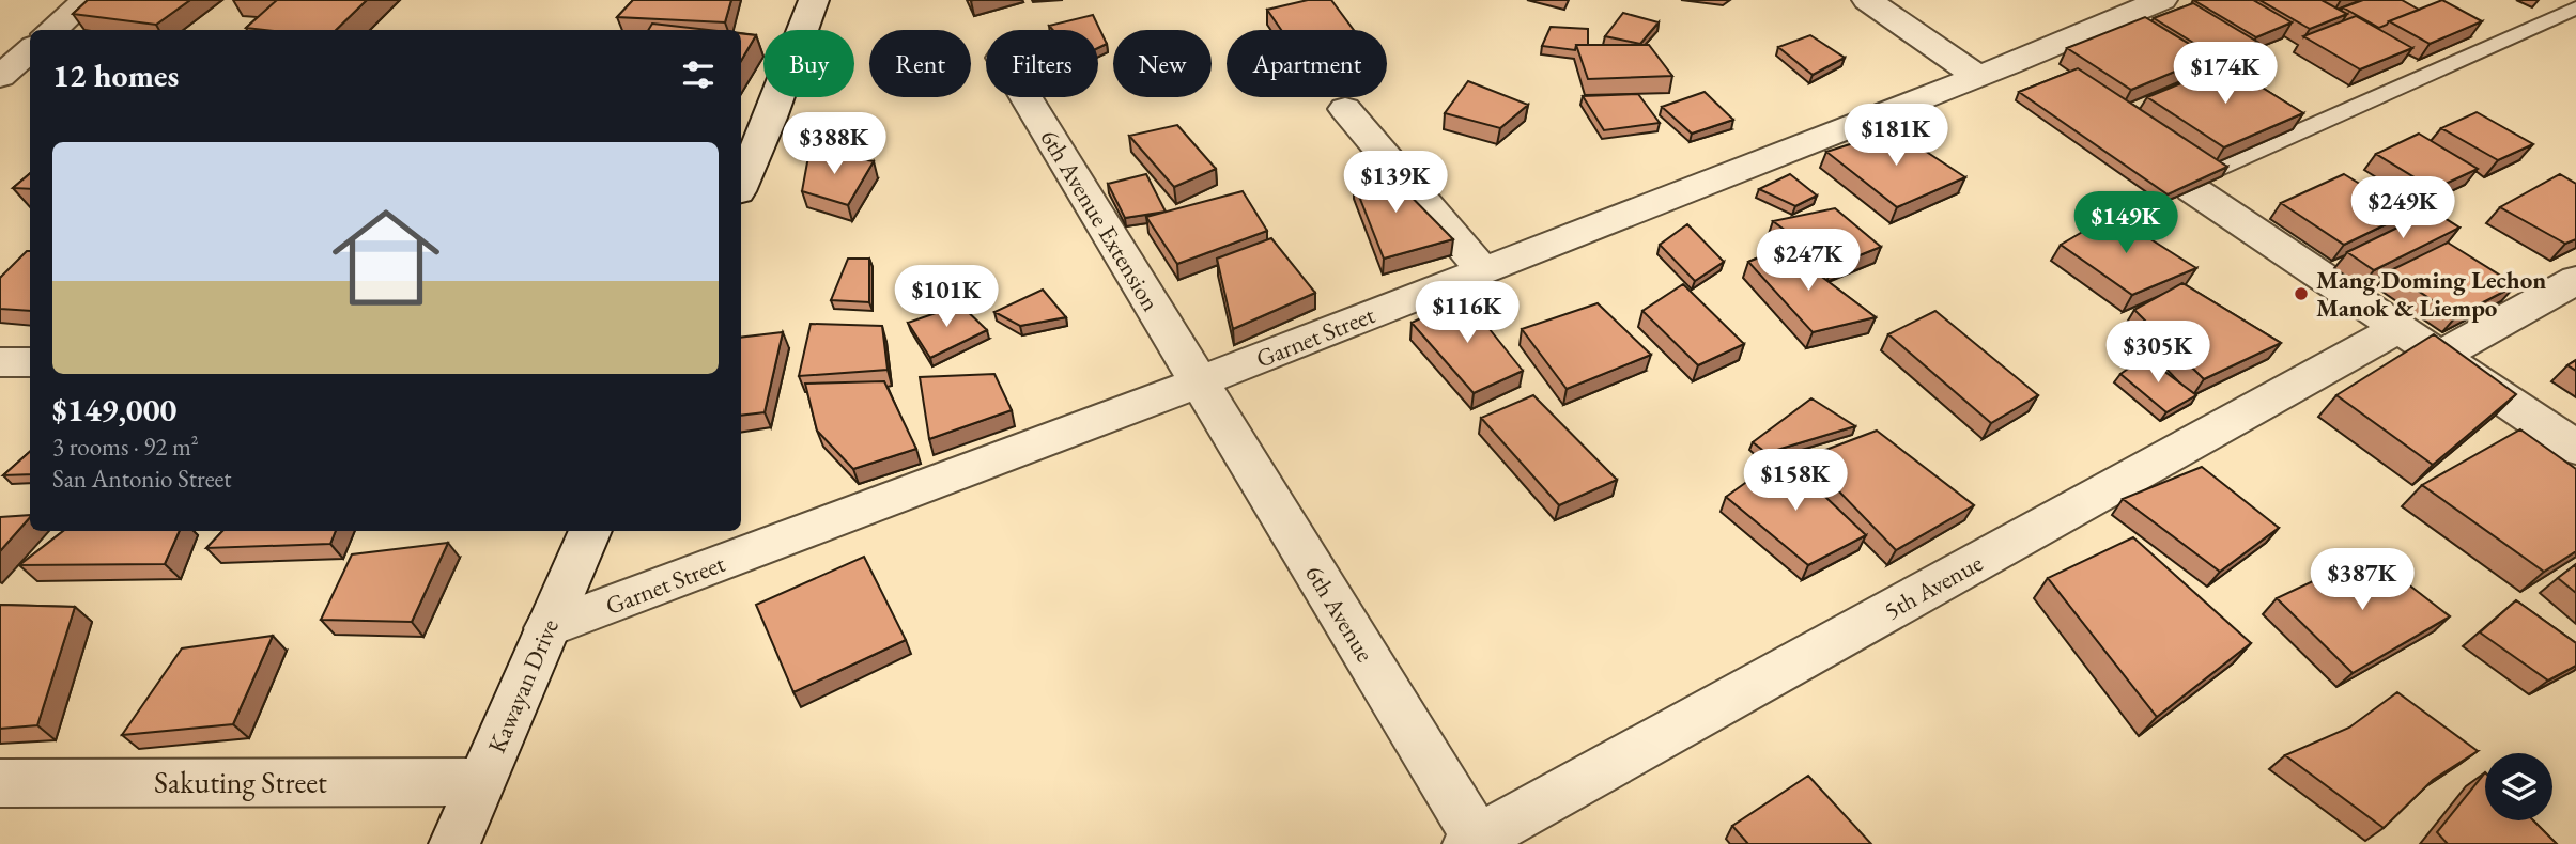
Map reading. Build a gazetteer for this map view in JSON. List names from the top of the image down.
{
  "streets": {
    "street": [
      "6th Avenue Extension",
      "Garnet Street",
      "5th Avenue",
      "6th Avenue",
      "Kawayan Drive",
      "Sakuting Street"
    ]
  },
  "crossings": [
    ["6th Avenue Extension", "Garnet Street"],
    ["6th Avenue Extension", "6th Avenue"],
    ["Garnet Street", "6th Avenue"],
    ["Garnet Street", "Kawayan Drive"],
    ["5th Avenue", "6th Avenue"],
    ["Kawayan Drive", "Sakuting Street"]
  ],
  "places": ["Mang Doming Lechon Manok & Liempo"],
  "page": {
    "chip": [
      "Buy",
      "Rent",
      "Filters",
      "New",
      "Apartment"
    ],
    "heading": "12 homes",
    "price": [
      "$174K",
      "$181K",
      "$388K",
      "$139K",
      "$249K",
      "$149K",
      "$247K",
      "$101K",
      "$116K",
      "$305K",
      "$158K",
      "$387K"
    ],
    "list": [
      {
        "name": "$149,000",
        "note": "3 rooms · 92 m² · San Antonio Street"
      }
    ]
  }
}
